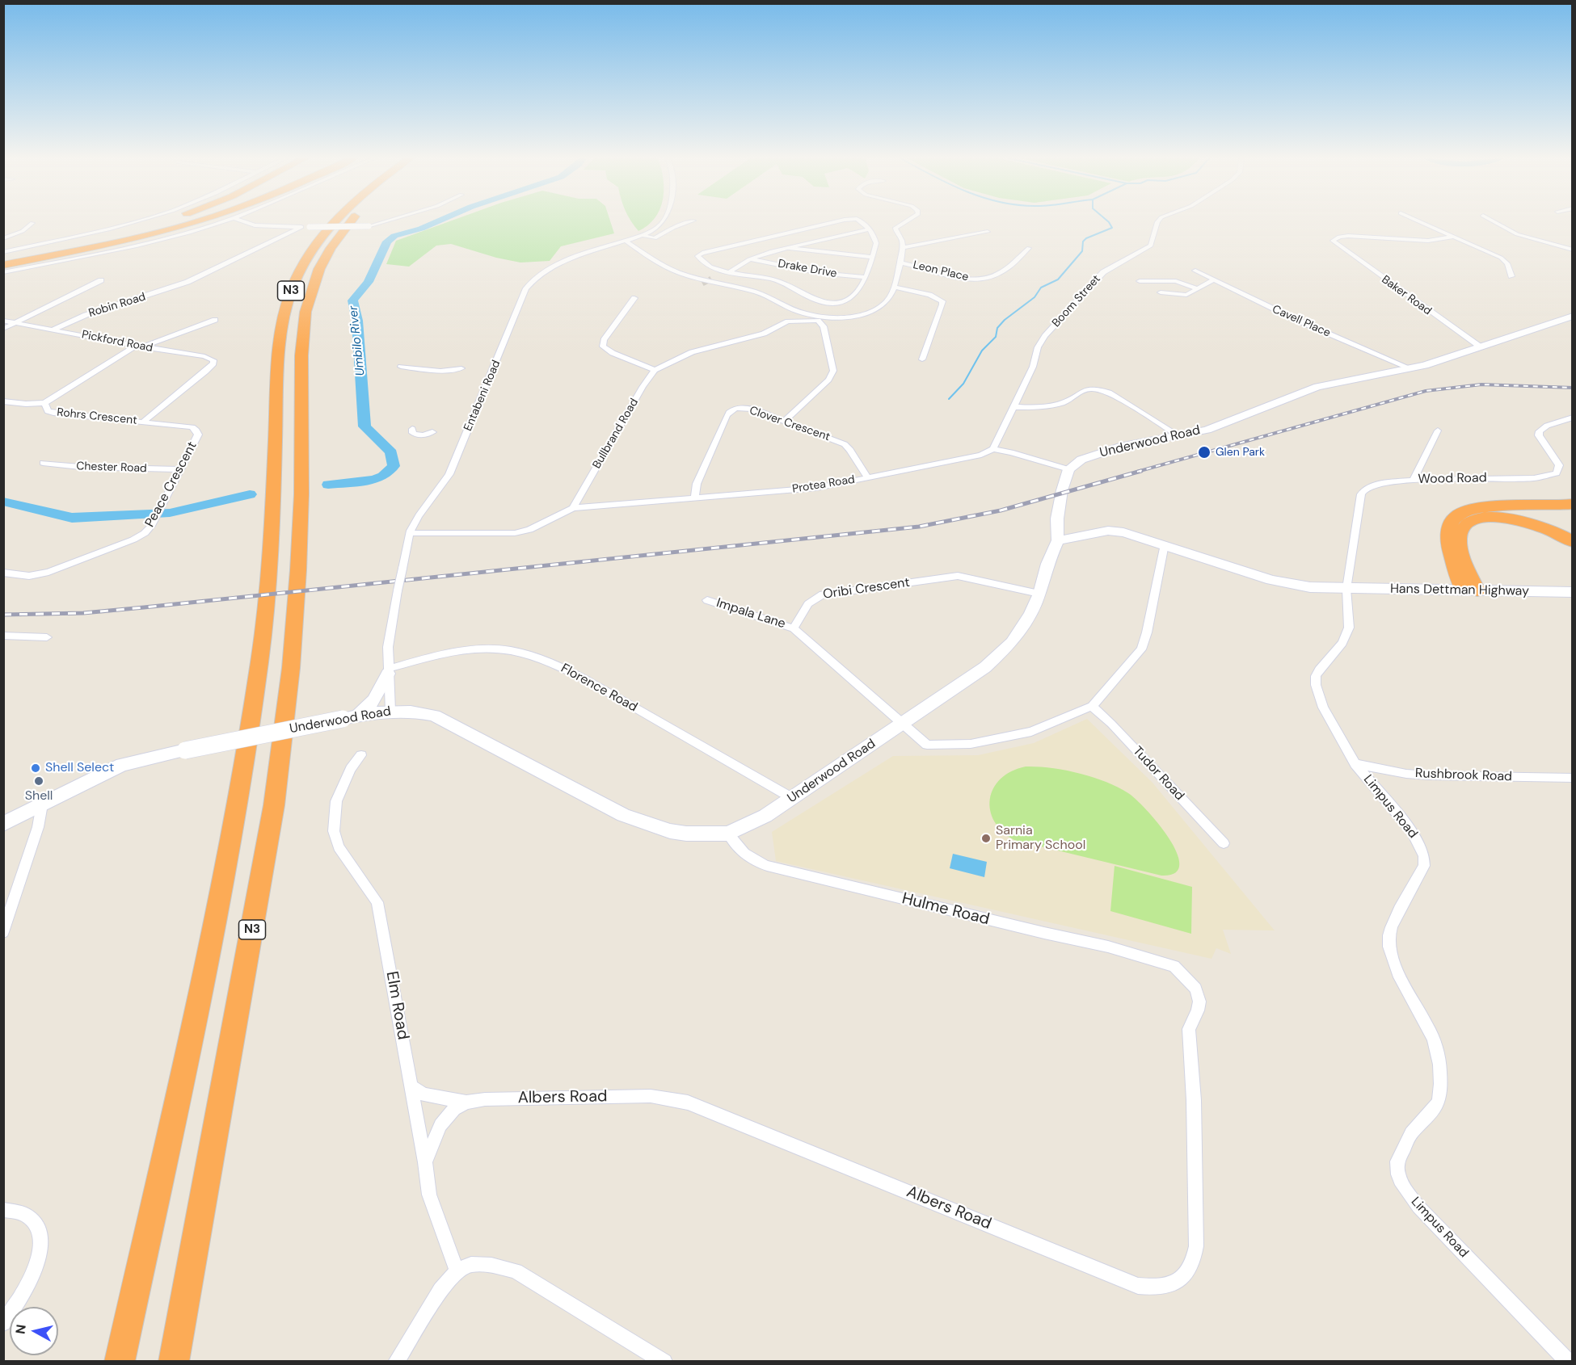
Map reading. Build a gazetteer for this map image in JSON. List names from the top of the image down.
{
  "streets": {
    "highway": ["N3"],
    "main road": ["Underwood Road", "Hans Dettman Highway"],
    "street": [
      "Drake Drive",
      "Leon Place",
      "Baker Road",
      "Boom Street",
      "Robin Road",
      "Cavell Place",
      "Pickford Road",
      "Entabeni Road",
      "Rohrs Crescent",
      "Clover Crescent",
      "Bullbrand Road",
      "Chester Road",
      "Wood Road",
      "Peace Crescent",
      "Protea Road",
      "Oribi Crescent",
      "Impala Lane",
      "Florence Road",
      "Tudor Road",
      "Rushbrook Road",
      "Limpus Road",
      "Hulme Road",
      "Elm Road",
      "Albers Road"
    ]
  },
  "crossings": [
    ["Baker Road", "Underwood Road"],
    ["Boom Street", "Protea Road"],
    ["Robin Road", "Pickford Road"],
    ["Cavell Place", "Underwood Road"],
    ["Pickford Road", "Rohrs Crescent"],
    ["Entabeni Road", "Underwood Road"],
    ["Entabeni Road", "Florence Road"],
    ["Rohrs Crescent", "Peace Crescent"],
    ["Clover Crescent", "Bullbrand Road"],
    ["Clover Crescent", "Protea Road"],
    ["Bullbrand Road", "Protea Road"],
    ["Underwood Road", "Protea Road"],
    ["Underwood Road", "Oribi Crescent"],
    ["Underwood Road", "Florence Road"],
    ["Underwood Road", "Hulme Road"],
    ["Chester Road", "Peace Crescent"],
    ["Wood Road", "Hans Dettman Highway"],
    ["Wood Road", "Limpus Road"],
    ["Oribi Crescent", "Impala Lane"],
    ["Hans Dettman Highway", "Limpus Road"],
    ["Rushbrook Road", "Limpus Road"],
    ["Hulme Road", "Albers Road"],
    ["Elm Road", "Albers Road"]
  ],
  "water": ["Umbilo River"],
  "places": [
    "Glen Park",
    "Shell Select",
    "Shell",
    "Sarnia Primary School"
  ],
  "north": "left"
}
